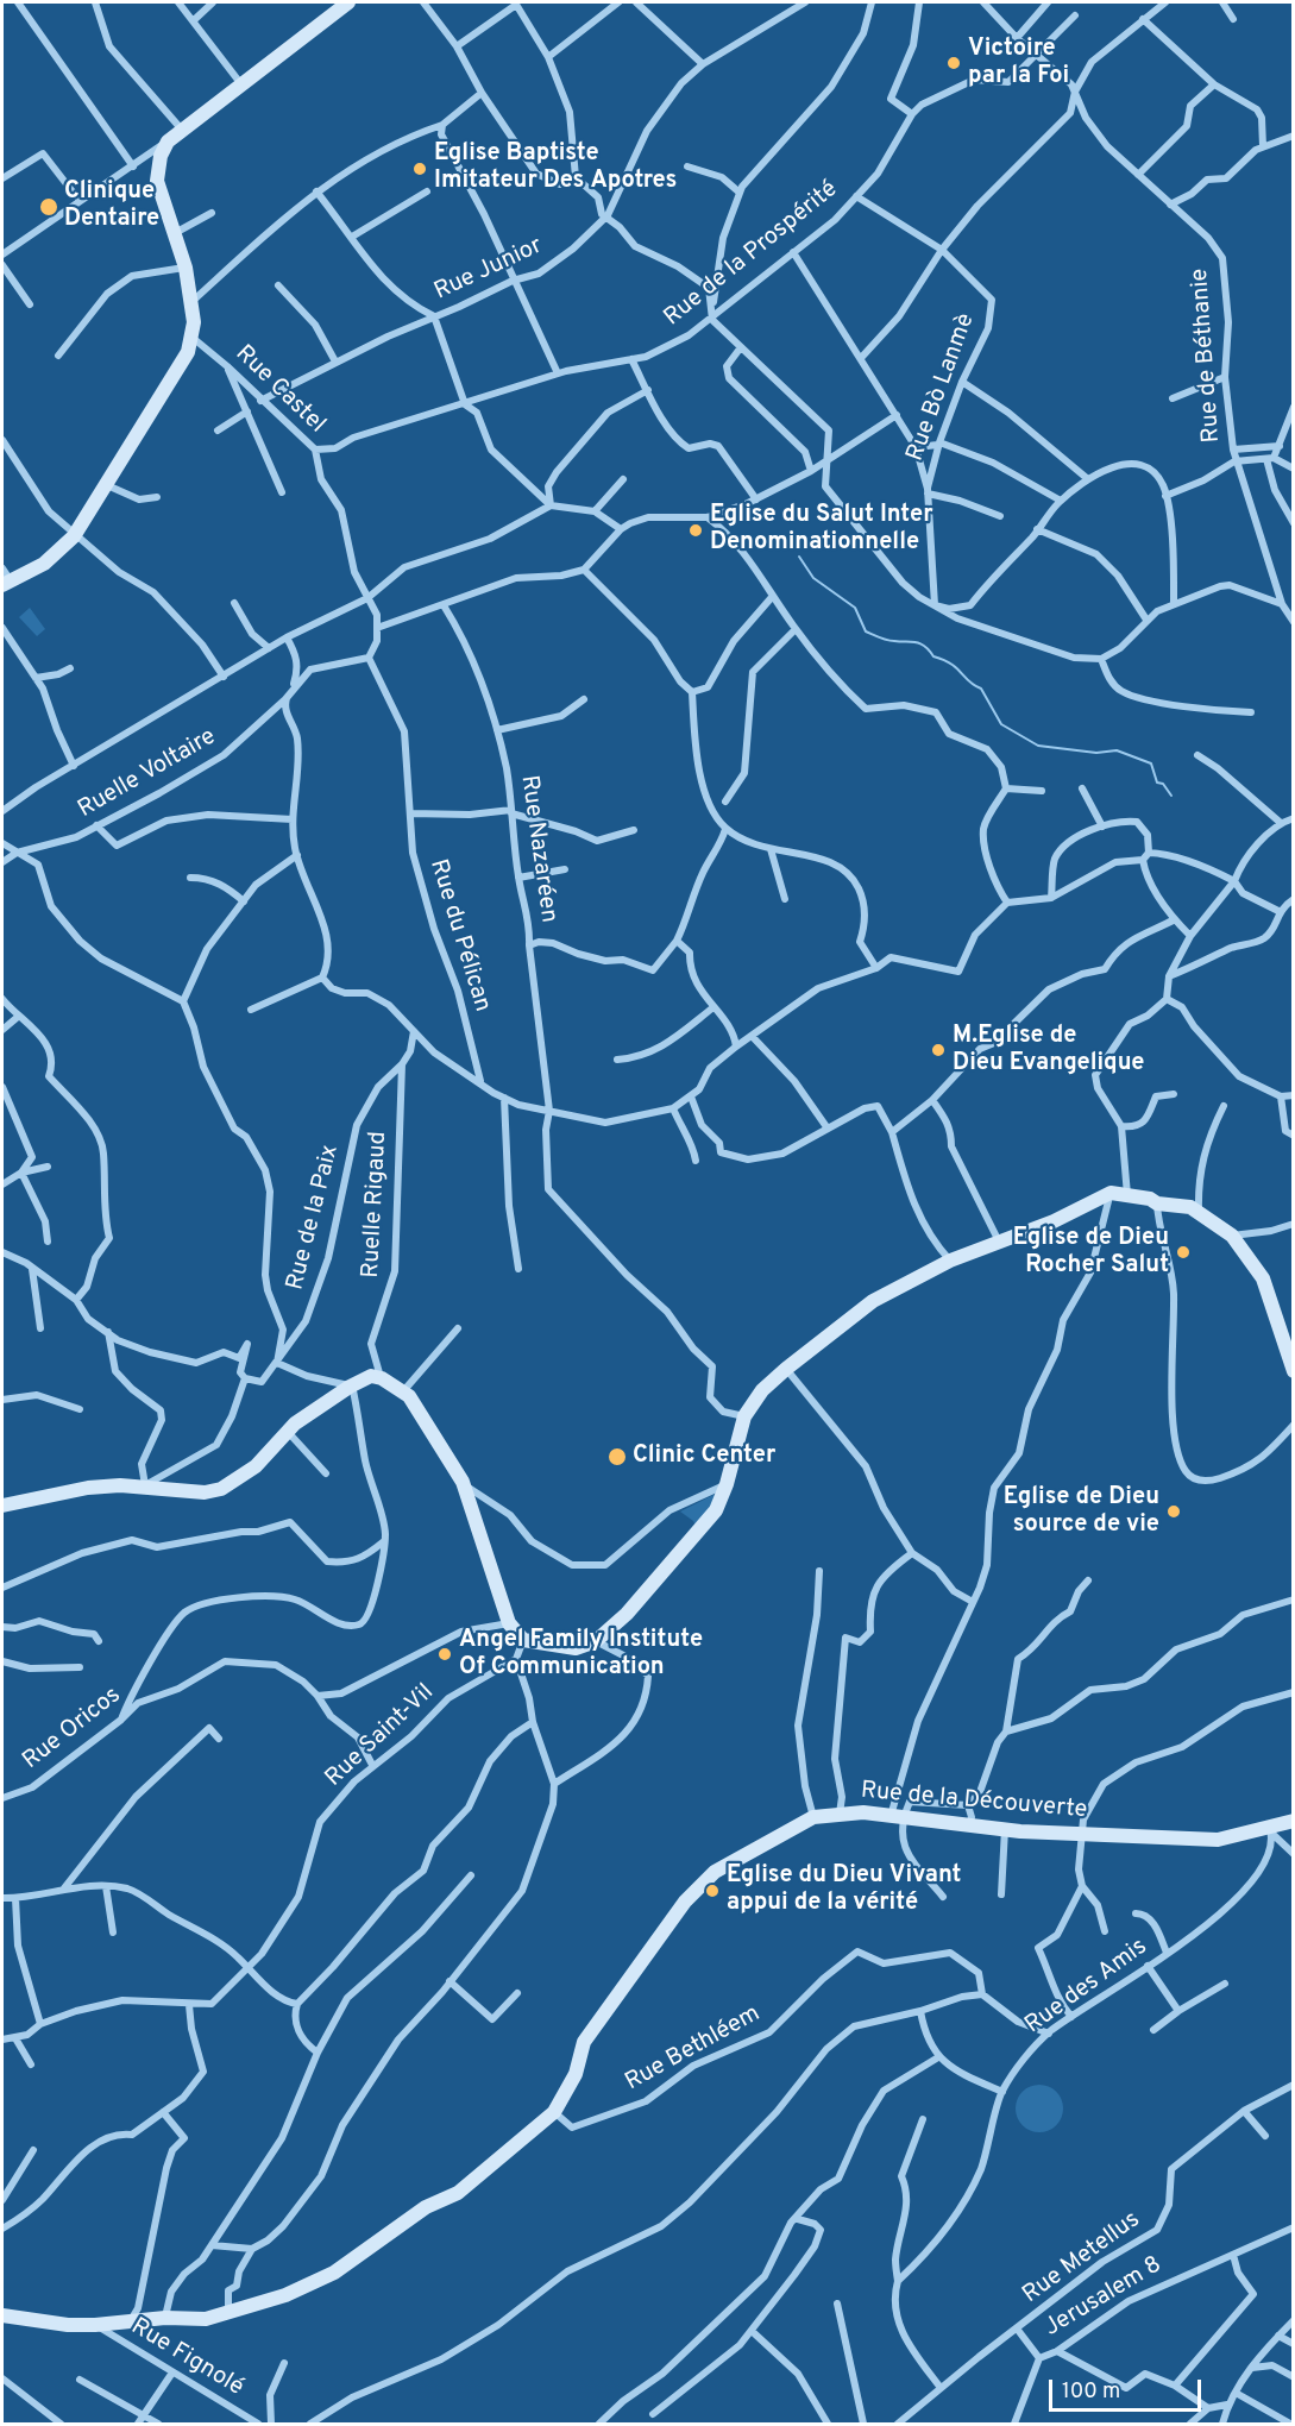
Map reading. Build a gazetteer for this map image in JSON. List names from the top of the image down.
{
  "streets": {
    "street": [
      "Rue de la Prospérité",
      "Rue Junior",
      "Rue de Béthanie",
      "Rue Bò Lanmè",
      "Rue Castel",
      "Ruelle Voltaire",
      "Rue Nazaréen",
      "Rue du Pélican",
      "Ruelle Rigaud",
      "Rue de la Paix",
      "Rue Oricos",
      "Rue Saint-Vil",
      "Rue de la Découverte",
      "Rue des Amis",
      "Rue Bethléem",
      "Rue Metellus",
      "Jerusalem 8",
      "Rue Fignolé"
    ]
  },
  "crossings": [
    ["Rue de la Prospérité", "Rue de Béthanie"],
    ["Rue de la Prospérité", "Rue Bò Lanmè"],
    ["Rue de la Prospérité", "Rue Castel"],
    ["Rue Junior", "Rue Castel"],
    ["Ruelle Voltaire", "Rue du Pélican"],
    ["Ruelle Rigaud", "Rue de la Paix"],
    ["Rue Oricos", "Rue Saint-Vil"],
    ["Rue de la Découverte", "Rue des Amis"],
    ["Rue de la Découverte", "Rue Bethléem"],
    ["Rue de la Découverte", "Rue Fignolé"],
    ["Rue des Amis", "Rue Bethléem"]
  ],
  "places": [
    "Victoire par la Foi",
    "Eglise Baptiste Imitateur Des Apotres",
    "Clinique Dentaire",
    "Eglise du Salut Inter Denominationnelle",
    "M.Eglise de Dieu Evangelique",
    "Eglise de Dieu Rocher Salut",
    "Clinic Center",
    "Eglise de Dieu source de vie",
    "Angel Family Institute Of Communication",
    "Eglise du Dieu Vivant appui de la vérité"
  ],
  "scale_bar": "100 m"
}
